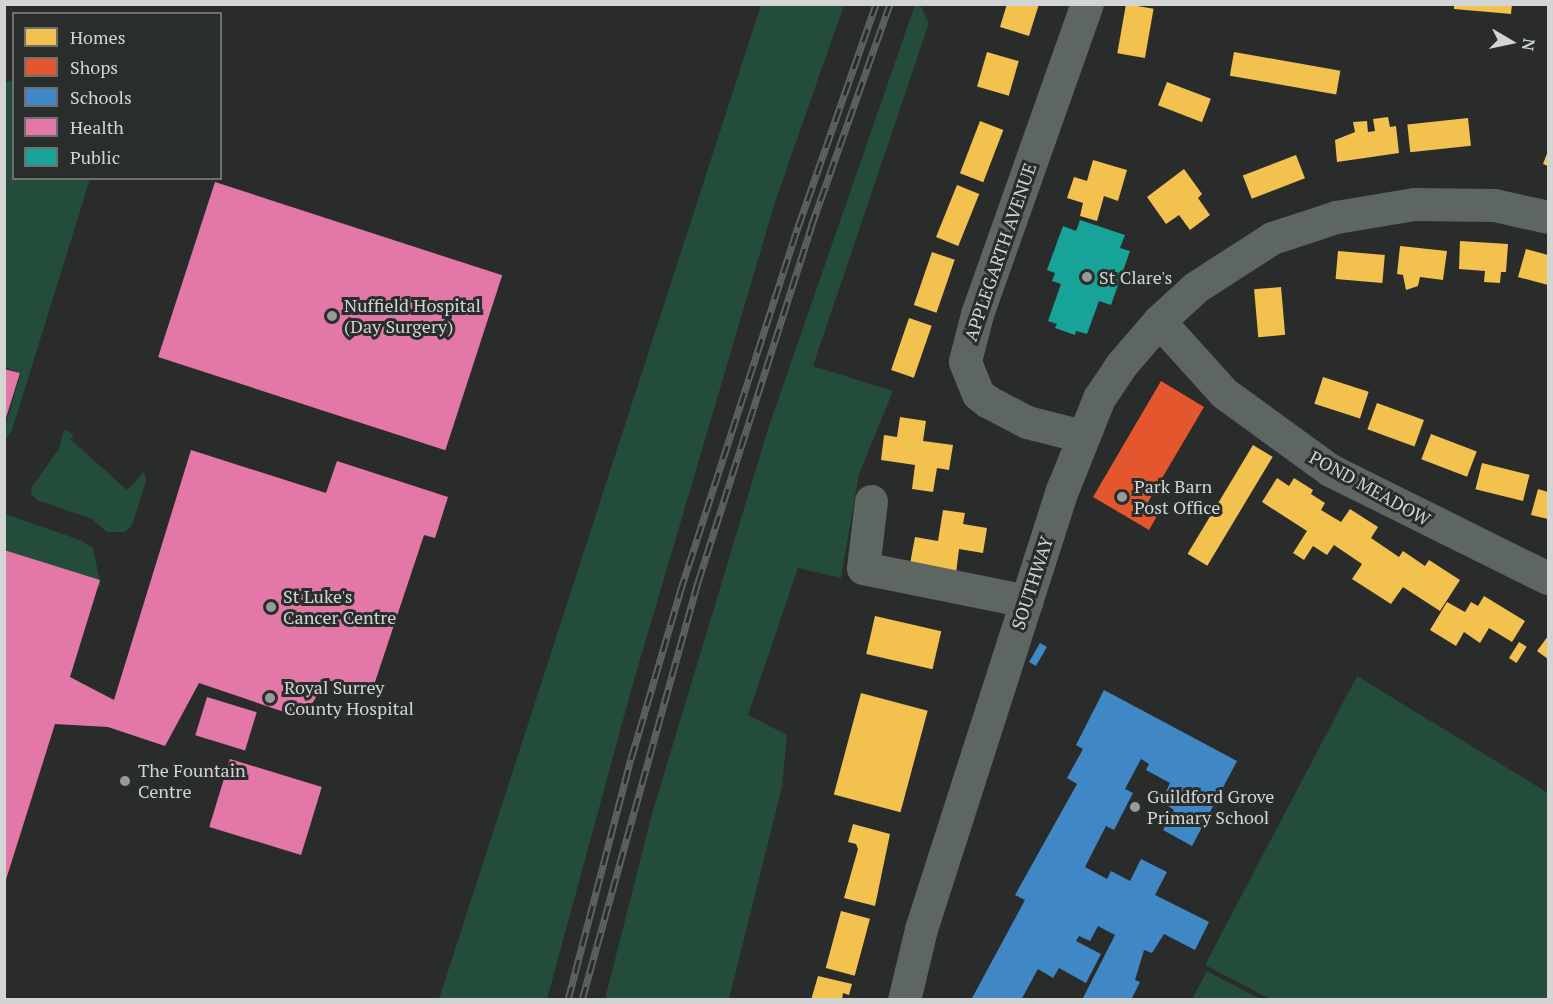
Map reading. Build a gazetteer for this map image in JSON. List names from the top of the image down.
{
  "streets": {
    "street": ["APPLEGARTH AVENUE", "POND MEADOW", "SOUTHWAY"]
  },
  "crossings": [
    ["APPLEGARTH AVENUE", "SOUTHWAY"],
    ["POND MEADOW", "SOUTHWAY"]
  ],
  "places": [
    "St Clare's",
    "Nuffield Hospital (Day Surgery)",
    "Park Barn Post Office",
    "St Luke's Cancer Centre",
    "Royal Surrey County Hospital",
    "The Fountain Centre",
    "Guildford Grove Primary School"
  ],
  "legend": [
    "Homes",
    "Shops",
    "Schools",
    "Health",
    "Public"
  ],
  "north": "right"
}
